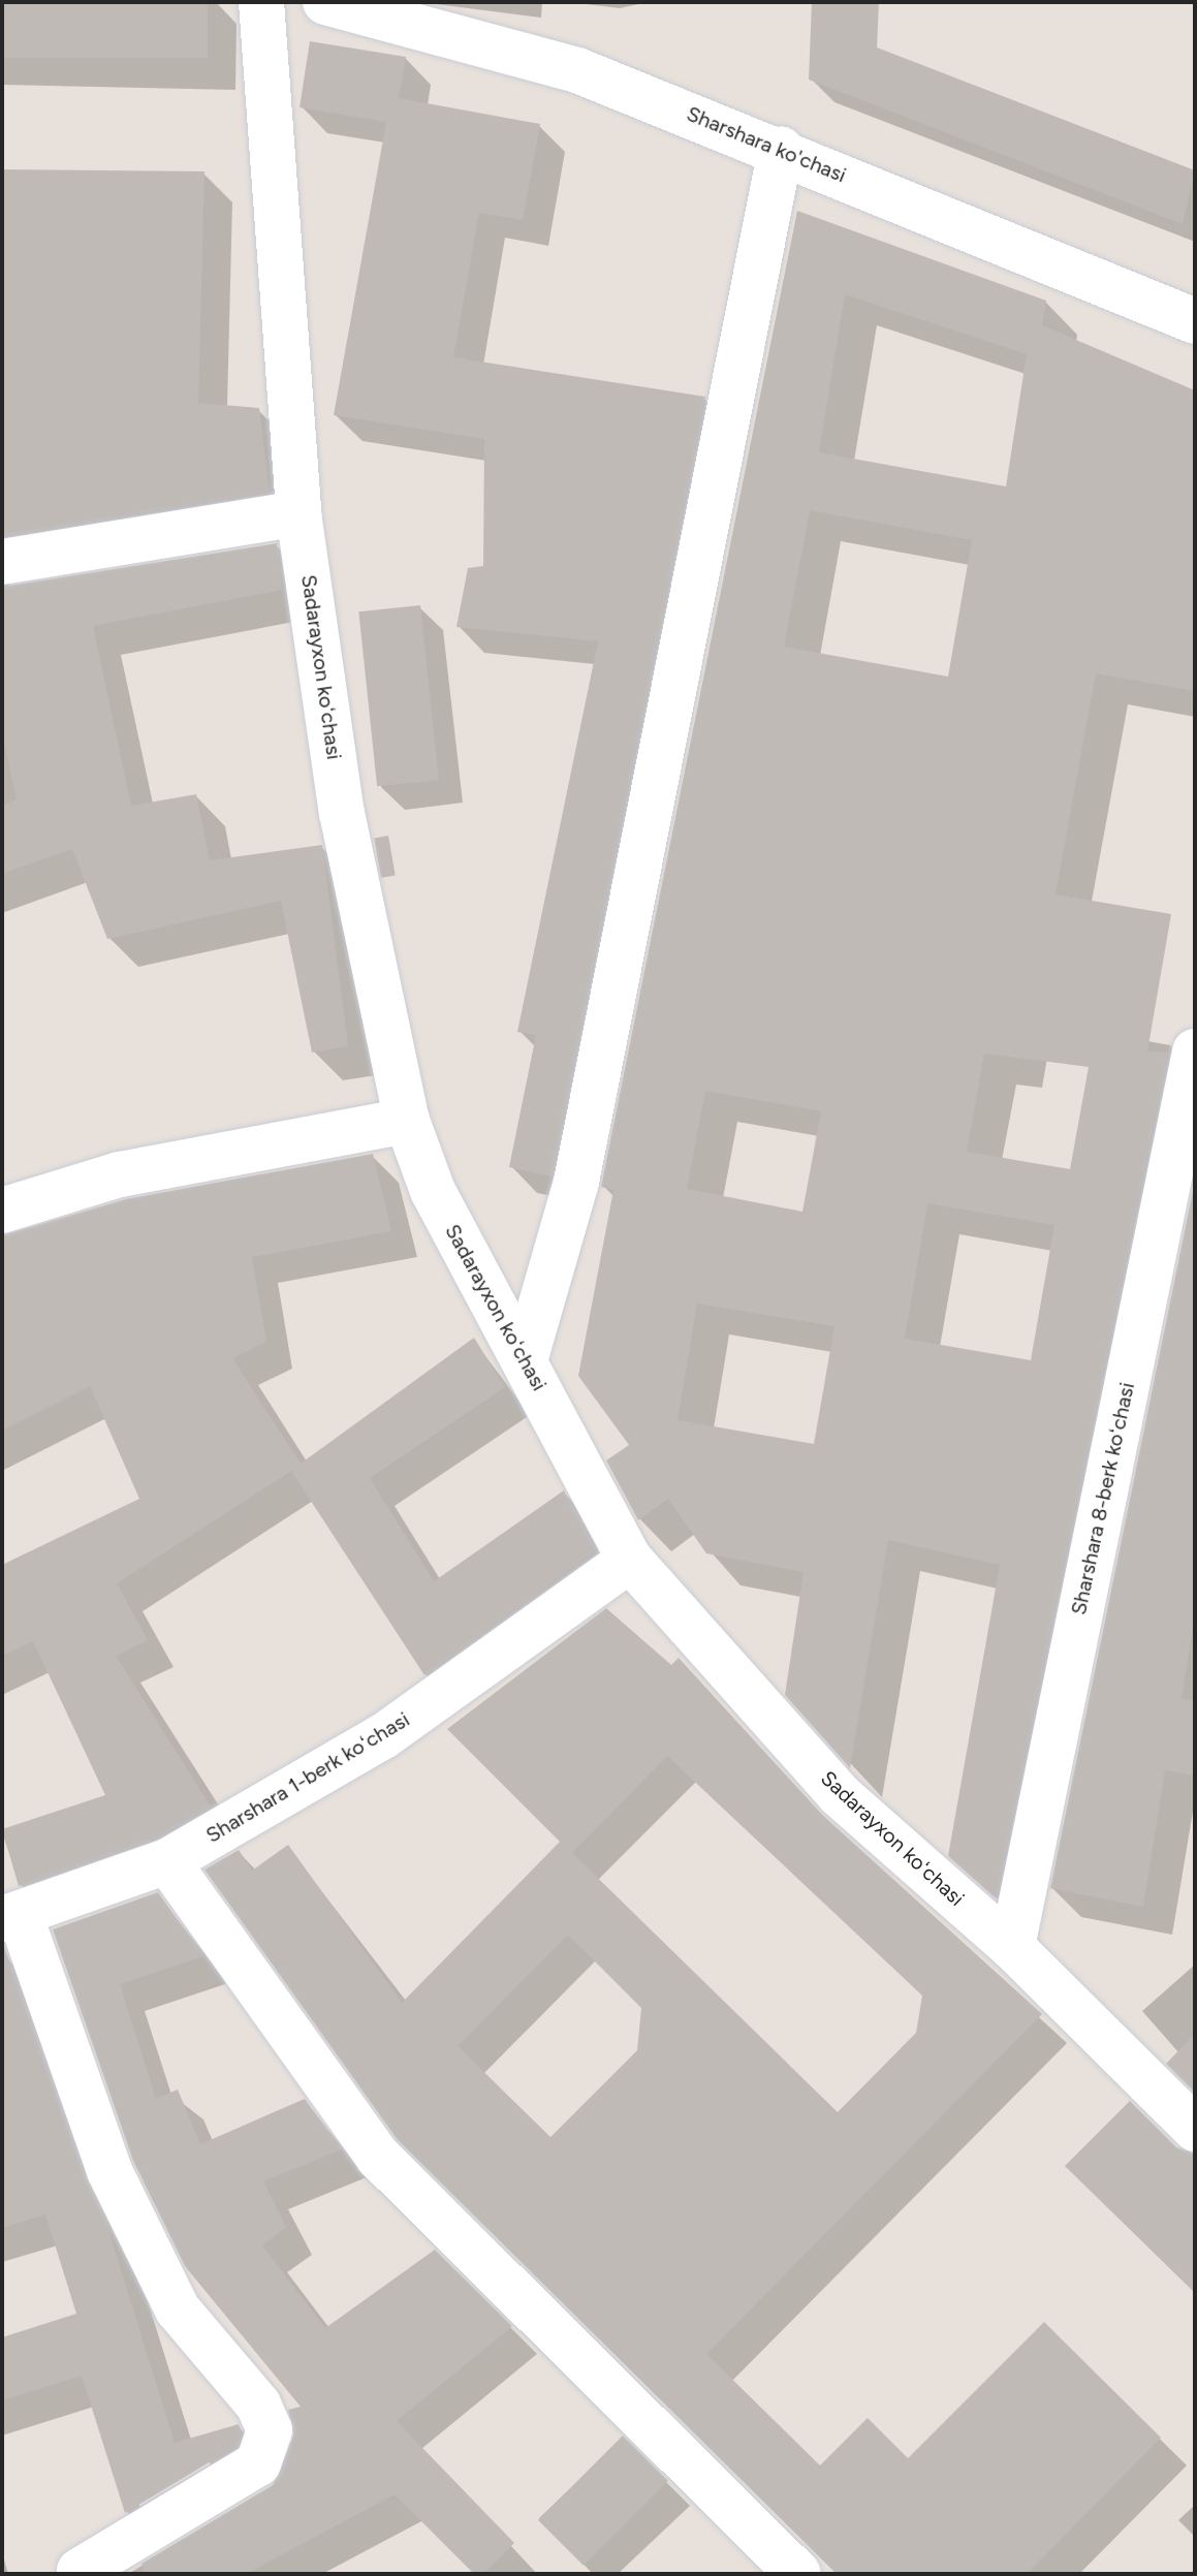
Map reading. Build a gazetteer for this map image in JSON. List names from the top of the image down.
{
  "streets": {
    "street": [
      "Sharshara ko'chasi",
      "Sadarayxon koʻchasi",
      "Sharshara 8-berk koʻchasi",
      "Sharshara 1-berk koʻchasi"
    ]
  },
  "crossings": [
    ["Sadarayxon koʻchasi", "Sharshara 8-berk koʻchasi"],
    ["Sadarayxon koʻchasi", "Sharshara 1-berk koʻchasi"]
  ]
}
